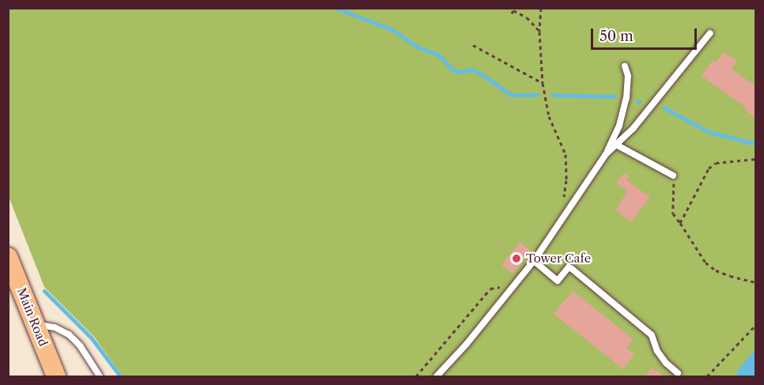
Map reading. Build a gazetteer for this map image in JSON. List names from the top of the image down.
{
  "streets": {
    "main road": ["Main Road"]
  },
  "places": ["Tower Cafe"],
  "scale_bar": "50 m"
}
